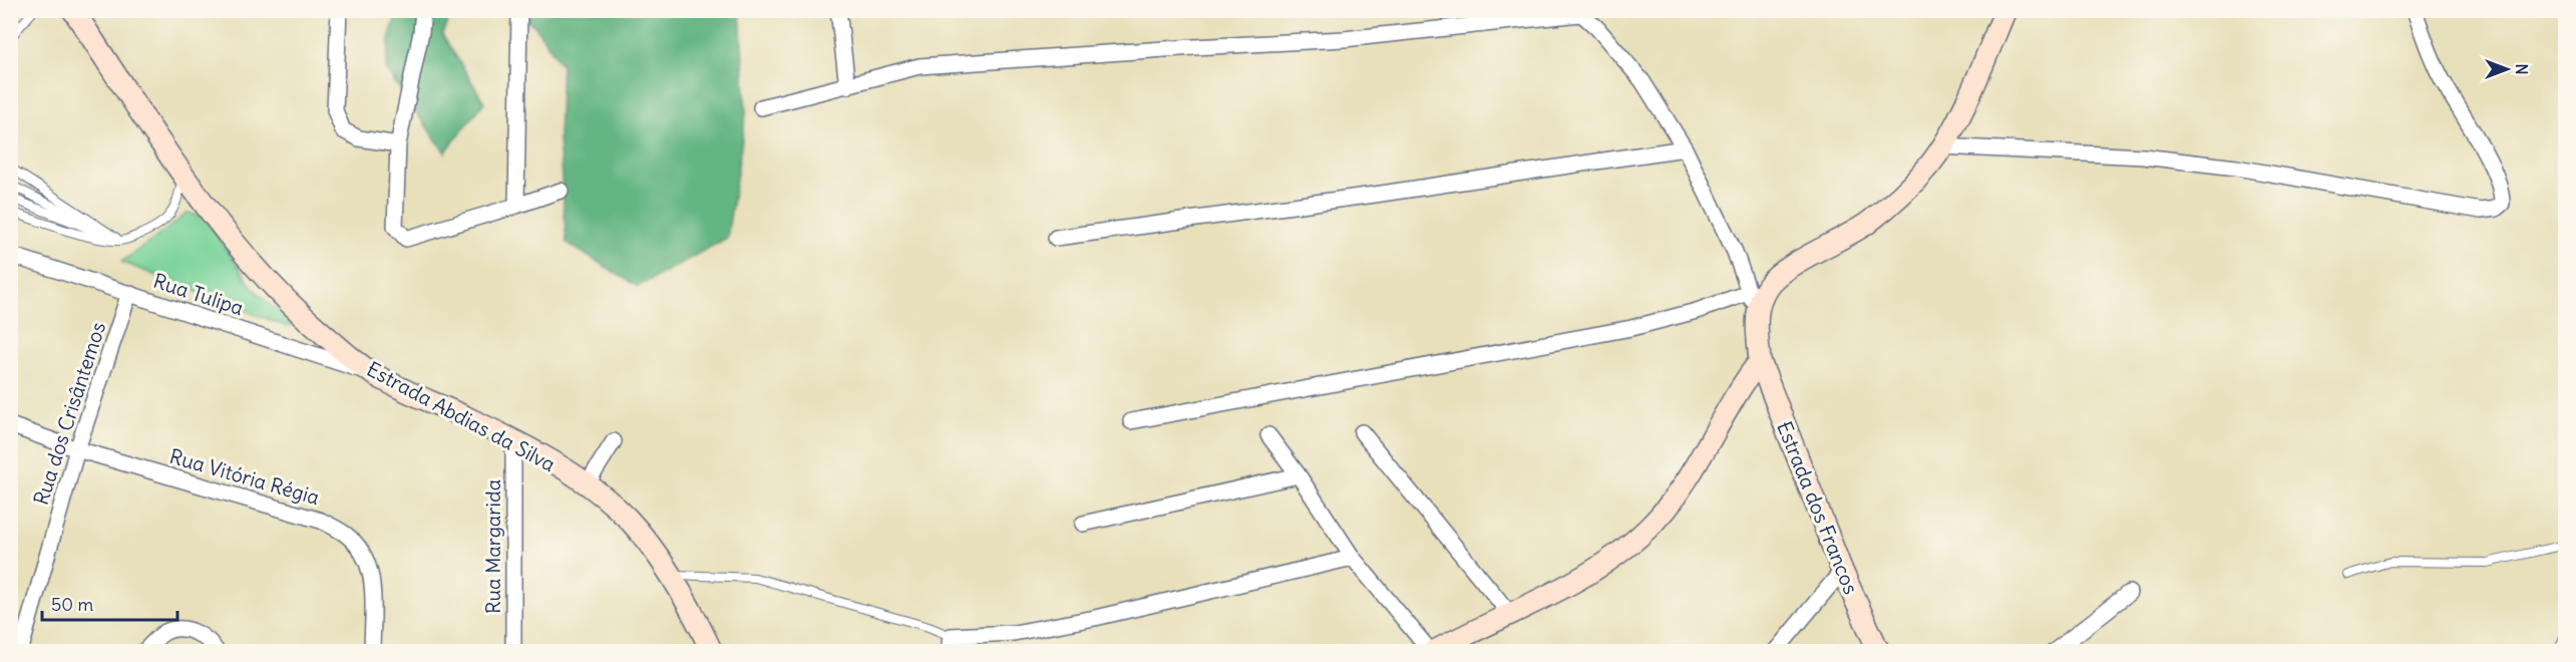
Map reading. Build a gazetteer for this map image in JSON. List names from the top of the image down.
{
  "streets": {
    "street": [
      "Rua Tulipa",
      "Rua dos Crisântemos",
      "Estrada Abdias da Silva",
      "Rua Vitória Régia",
      "Estrada dos Francos",
      "Rua Margarida"
    ]
  },
  "crossings": [
    ["Rua Tulipa", "Rua dos Crisântemos"],
    ["Rua Tulipa", "Estrada Abdias da Silva"],
    ["Rua dos Crisântemos", "Rua Vitória Régia"],
    ["Estrada Abdias da Silva", "Rua Margarida"]
  ],
  "scale_bar": "50 m",
  "north": "right"
}
